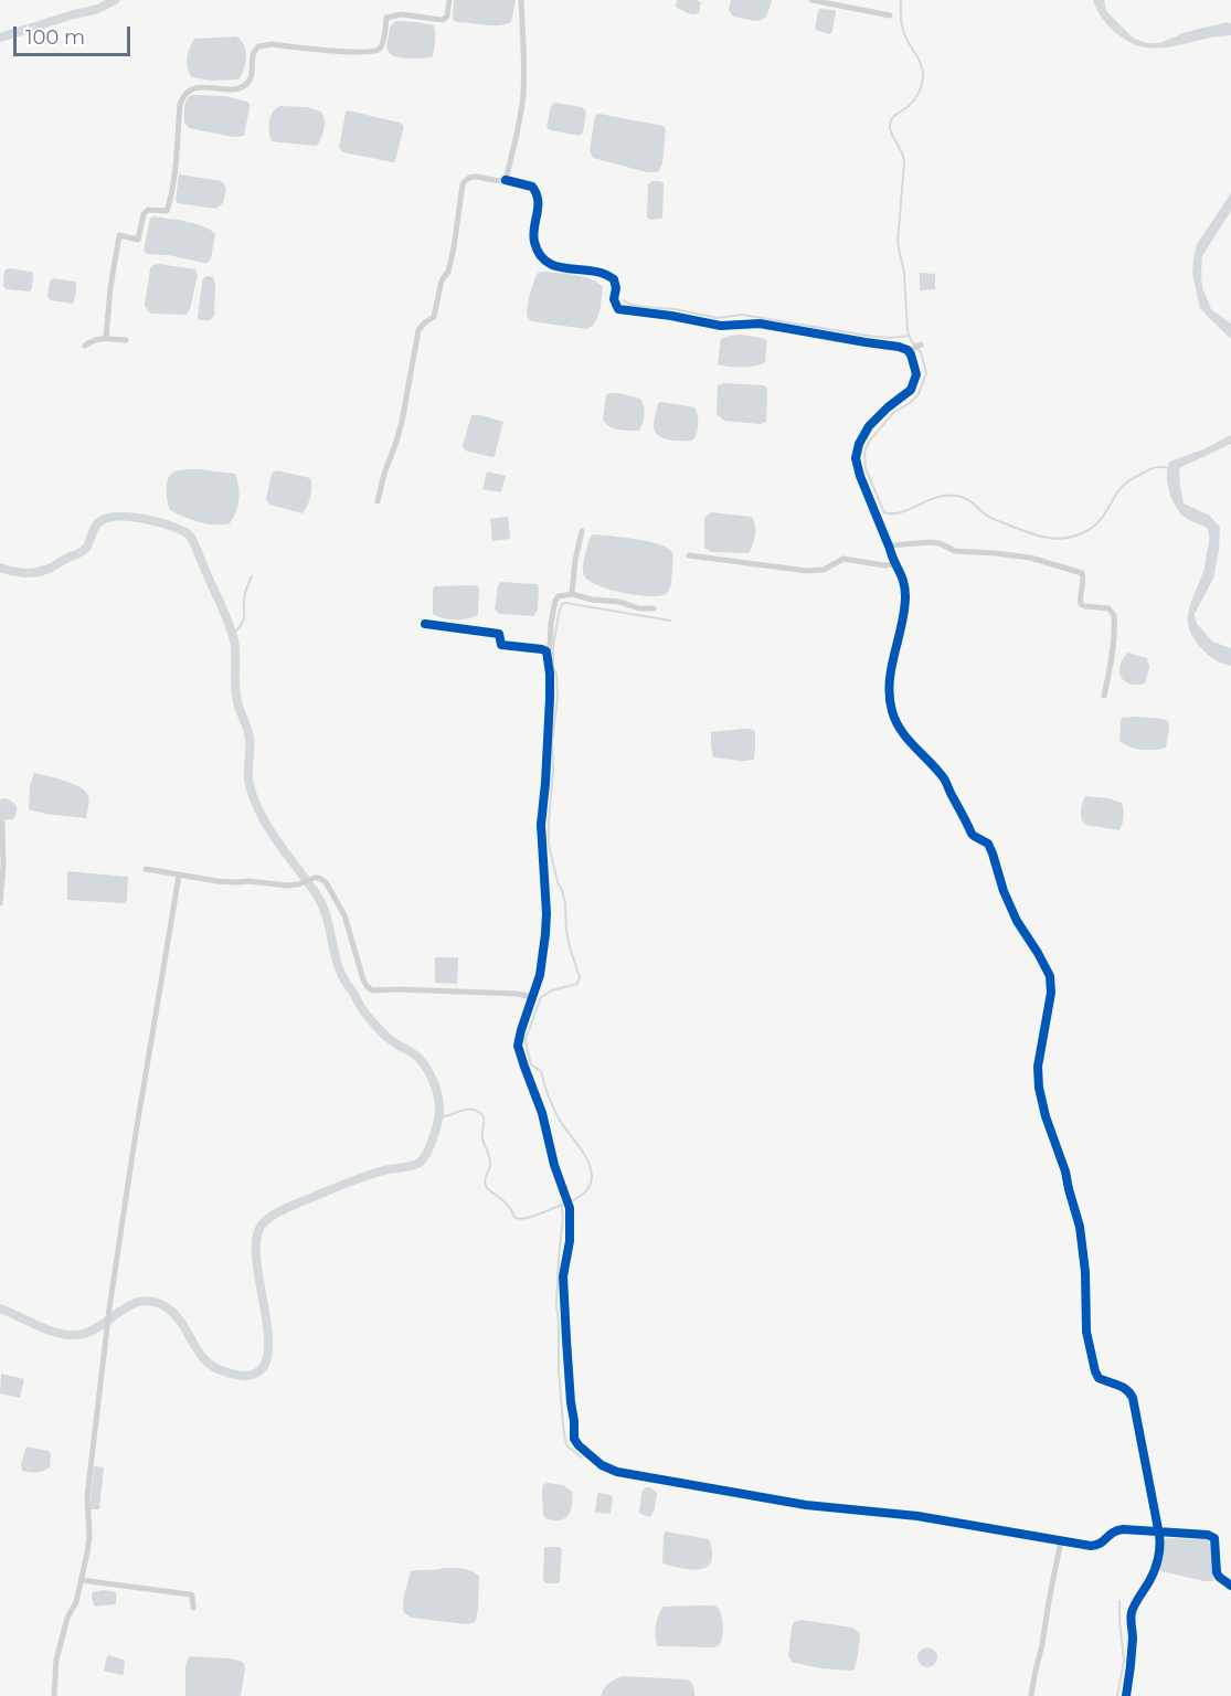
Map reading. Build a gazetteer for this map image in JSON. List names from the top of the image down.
{
  "scale_bar": "100 m"
}
